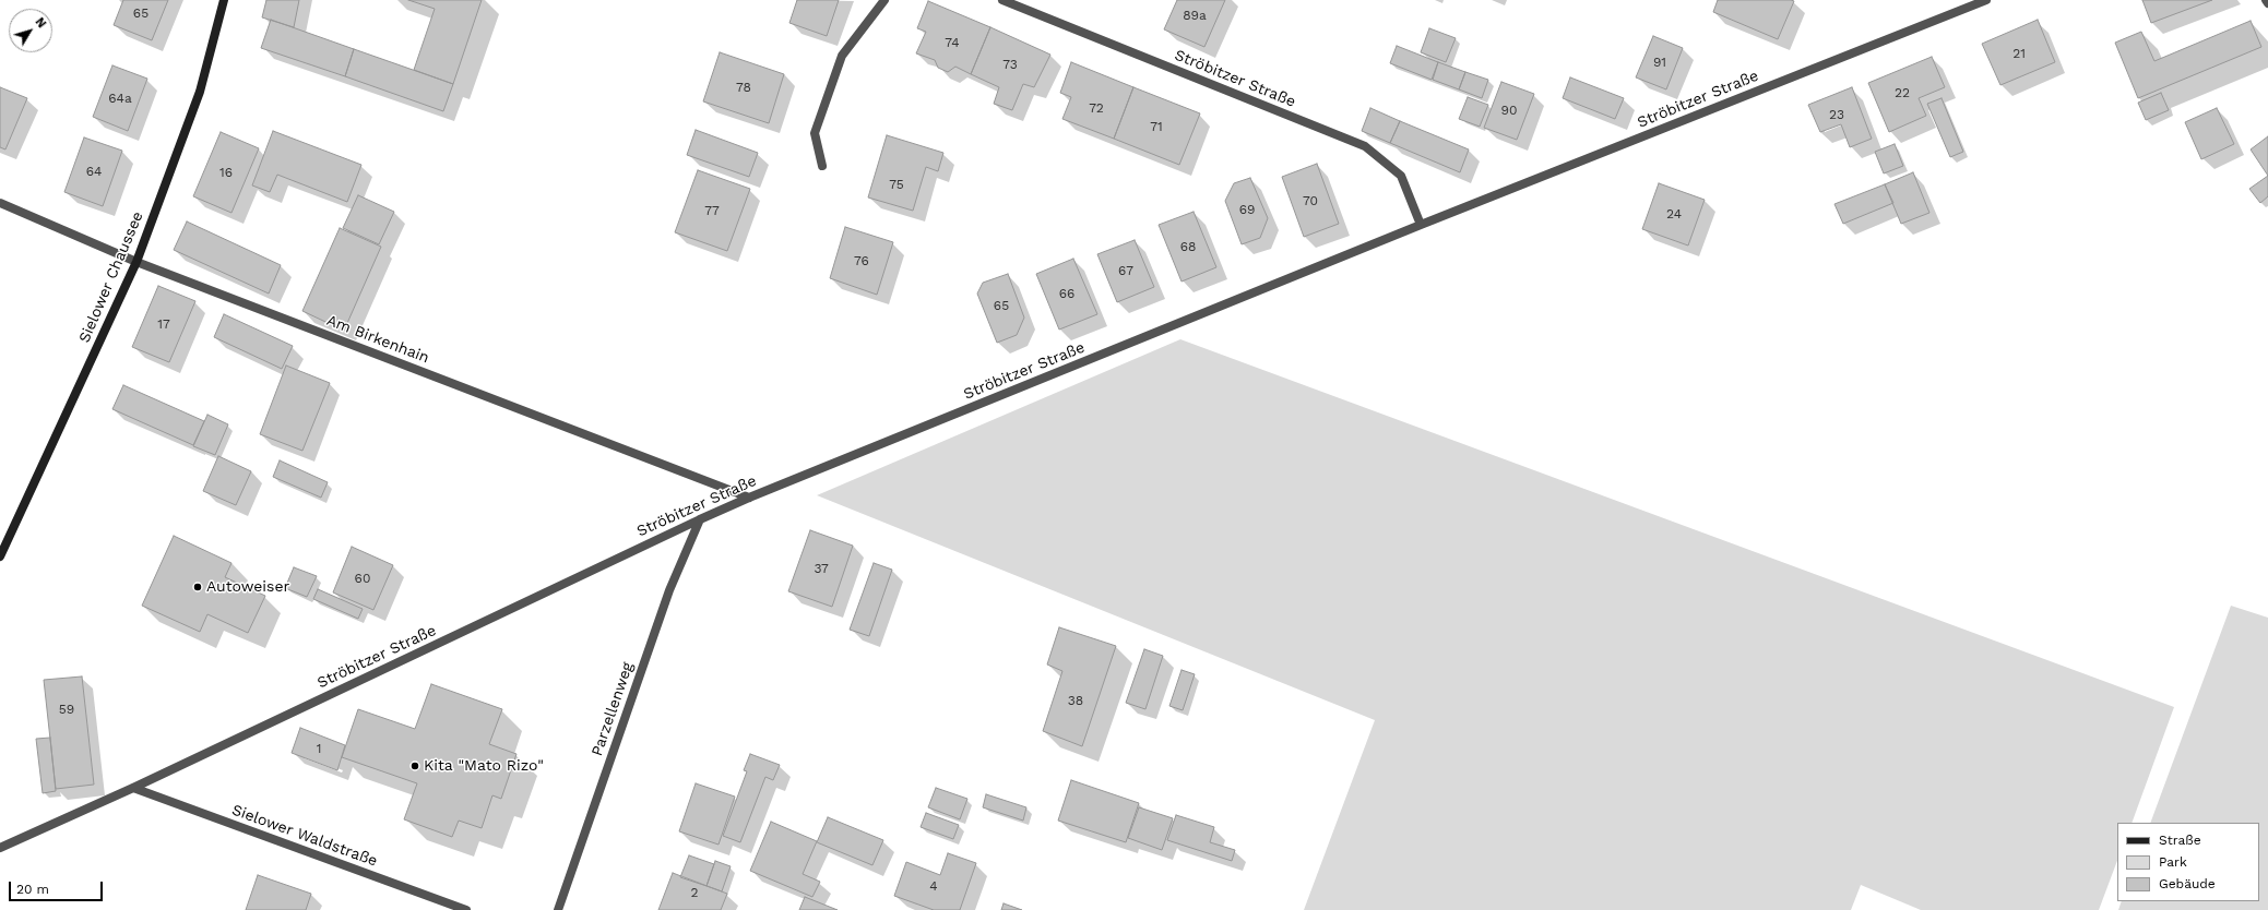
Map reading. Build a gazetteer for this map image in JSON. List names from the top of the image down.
{
  "streets": {
    "main road": ["Sielower Chaussee"],
    "street": [
      "Ströbitzer Straße",
      "Am Birkenhain",
      "Parzellenweg",
      "Sielower Waldstraße"
    ]
  },
  "crossings": [
    ["Ströbitzer Straße", "Am Birkenhain"],
    ["Ströbitzer Straße", "Parzellenweg"],
    ["Ströbitzer Straße", "Sielower Waldstraße"],
    ["Sielower Chaussee", "Am Birkenhain"]
  ],
  "places": ["Autoweiser", "Kita \"Mato Rizo\""],
  "house_numbers": [
    "65",
    "89a",
    "74",
    "21",
    "91",
    "73",
    "78",
    "22",
    "64a",
    "72",
    "90",
    "23",
    "71",
    "64",
    "16",
    "75",
    "70",
    "69",
    "77",
    "24",
    "68",
    "76",
    "67",
    "66",
    "65",
    "17",
    "37",
    "60",
    "38",
    "59",
    "1",
    "4",
    "2"
  ],
  "legend": ["Straße", "Park", "Gebäude"],
  "scale_bar": "20 m",
  "north": "top right"
}
